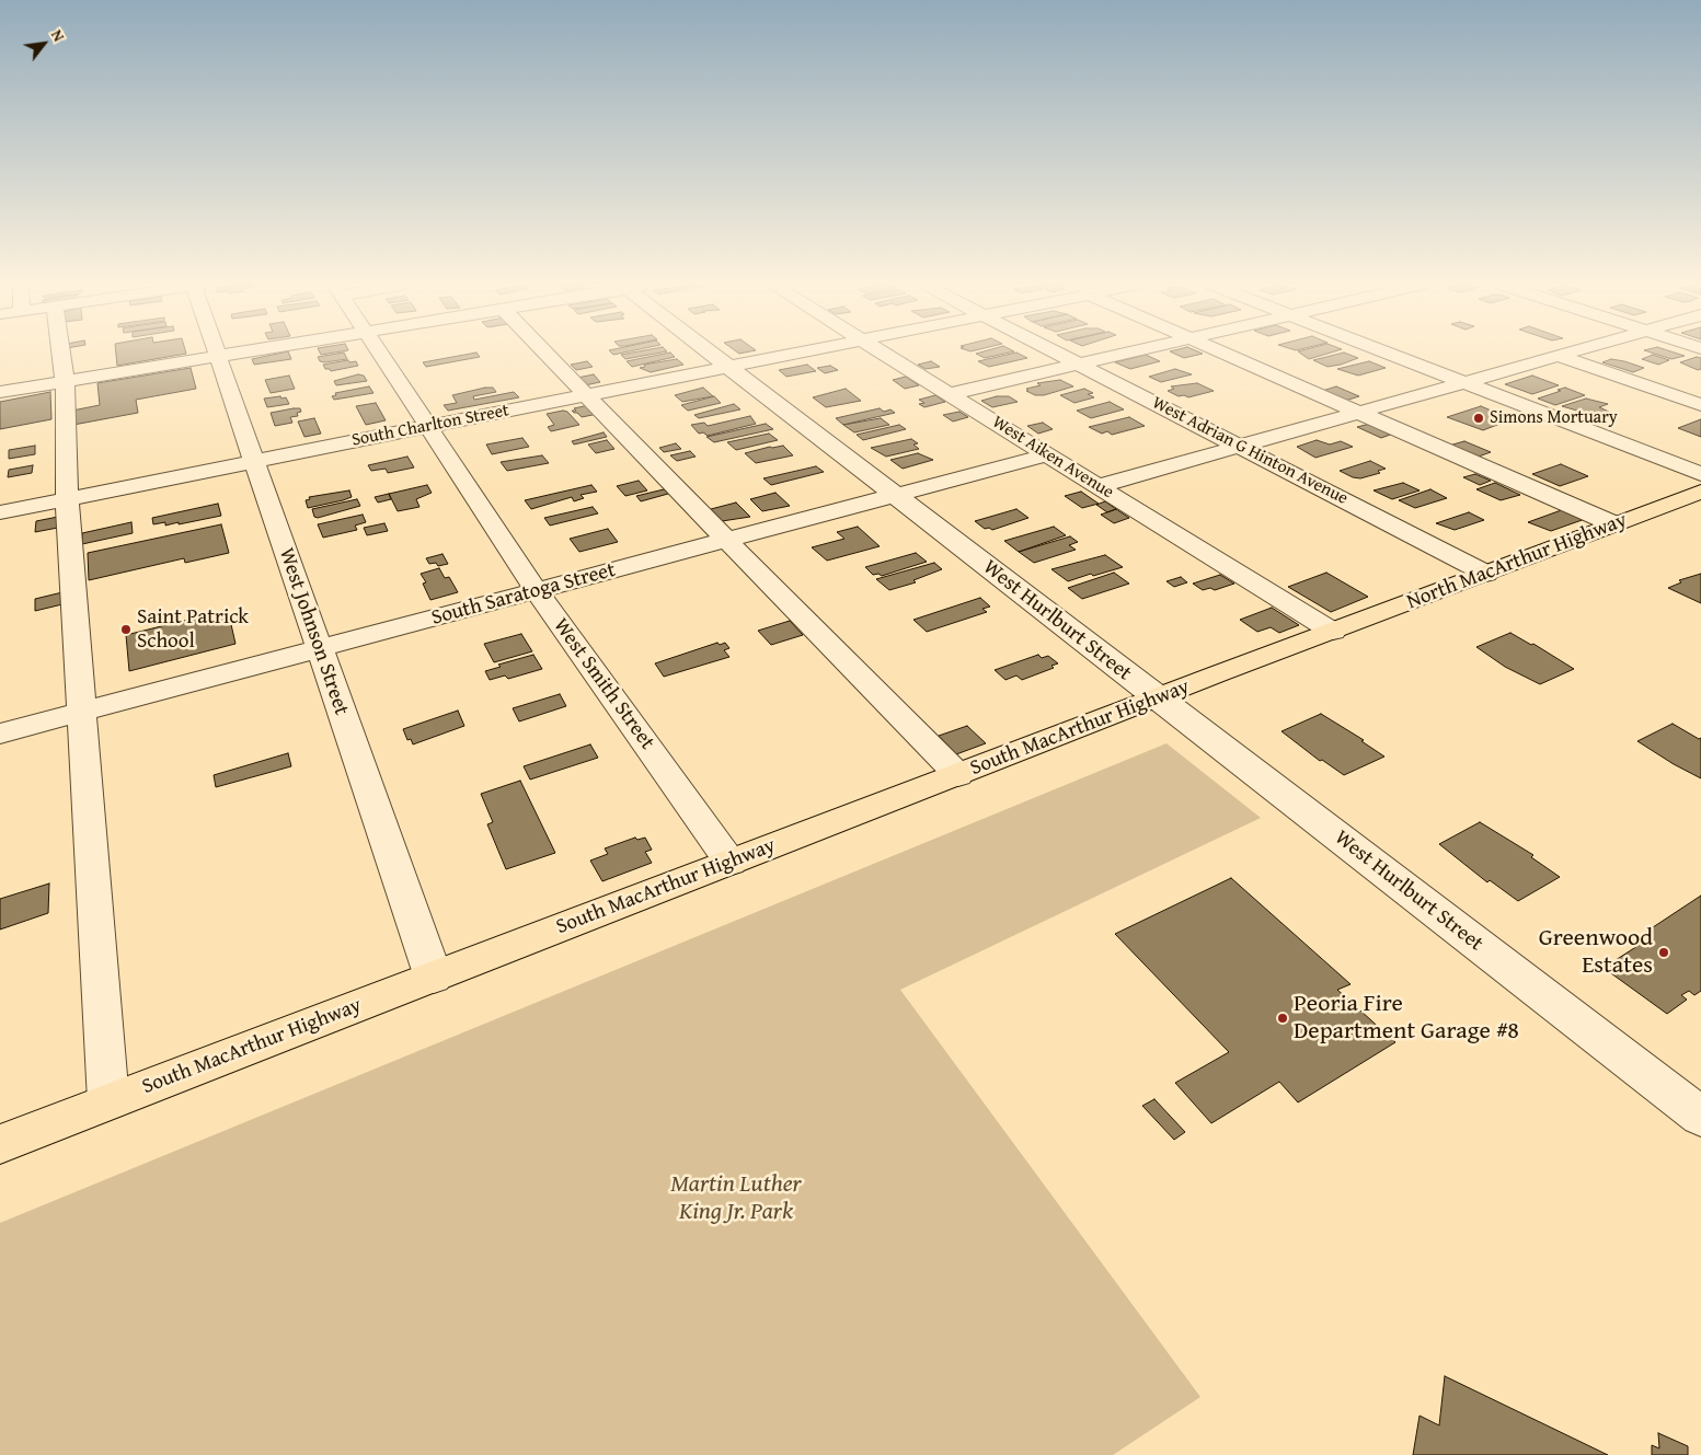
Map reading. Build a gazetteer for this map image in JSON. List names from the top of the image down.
{
  "streets": {
    "main road": ["North MacArthur Highway", "South MacArthur Highway"],
    "street": [
      "South Charlton Street",
      "West Adrian G Hinton Avenue",
      "West Aiken Avenue",
      "South Saratoga Street",
      "West Hurlburt Street",
      "West Johnson Street",
      "West Smith Street"
    ]
  },
  "crossings": [
    ["South Charlton Street", "West Hurlburt Street"],
    ["South Charlton Street", "West Johnson Street"],
    ["South Charlton Street", "West Smith Street"],
    ["West Adrian G Hinton Avenue", "North MacArthur Highway"],
    ["West Aiken Avenue", "North MacArthur Highway"],
    ["West Aiken Avenue", "South Saratoga Street"],
    ["West Aiken Avenue", "South MacArthur Highway"],
    ["North MacArthur Highway", "South MacArthur Highway"],
    ["South Saratoga Street", "West Hurlburt Street"],
    ["South Saratoga Street", "West Johnson Street"],
    ["South Saratoga Street", "West Smith Street"],
    ["West Hurlburt Street", "South MacArthur Highway"],
    ["West Johnson Street", "South MacArthur Highway"],
    ["West Smith Street", "South MacArthur Highway"]
  ],
  "parks": ["Martin Luther King Jr. Park"],
  "places": [
    "Simons Mortuary",
    "Saint Patrick School",
    "Greenwood Estates",
    "Peoria Fire Department Garage #8"
  ],
  "north": "top right"
}
